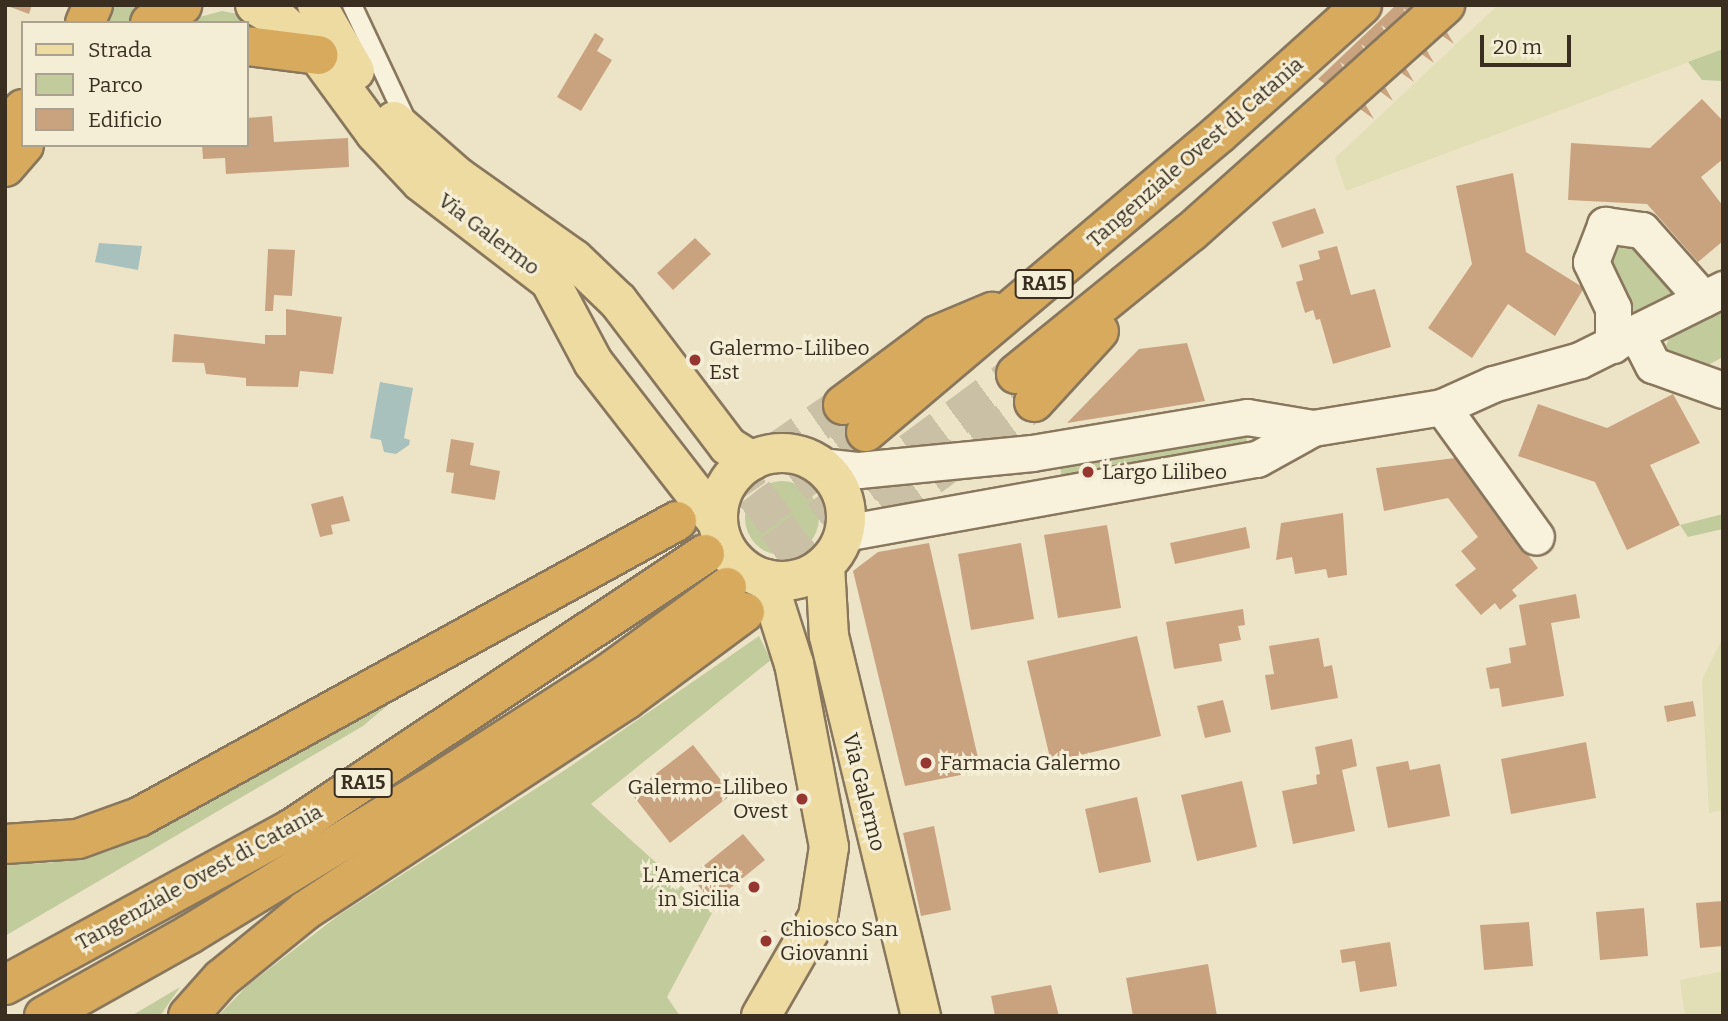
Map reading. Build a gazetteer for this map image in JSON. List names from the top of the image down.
{
  "streets": {
    "highway": ["Tangenziale Ovest di Catania", "RA15"],
    "main road": ["Via Galermo"]
  },
  "crossings": [
    ["Tangenziale Ovest di Catania", "Via Galermo"]
  ],
  "places": [
    "Galermo-Lilibeo Est",
    "Largo Lilibeo",
    "Farmacia Galermo",
    "Galermo-Lilibeo Ovest",
    "L'America in Sicilia",
    "Chiosco San Giovanni"
  ],
  "legend": ["Strada", "Parco", "Edificio"],
  "scale_bar": "20 m"
}
